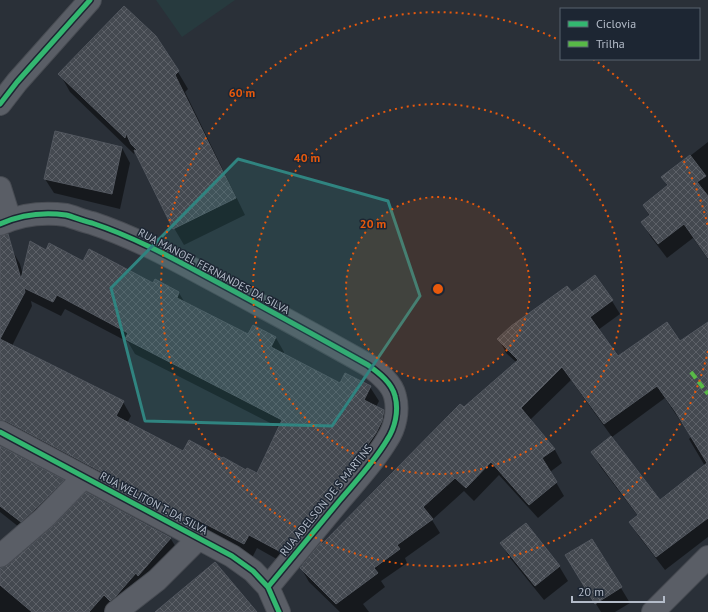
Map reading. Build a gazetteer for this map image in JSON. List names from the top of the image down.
{
  "streets": {
    "street": ["RUA MANOEL FERNANDES DA SILVA", "RUA ADELSON DE S MARTINS", "RUA WELITON T. DA SILVA"]
  },
  "crossings": [
    ["RUA MANOEL FERNANDES DA SILVA", "RUA ADELSON DE S MARTINS"],
    ["RUA ADELSON DE S MARTINS", "RUA WELITON T. DA SILVA"]
  ],
  "legend": ["Ciclovia", "Trilha"],
  "scale_bar": "20 m",
  "rings": ["60 m", "40 m", "20 m"]
}
